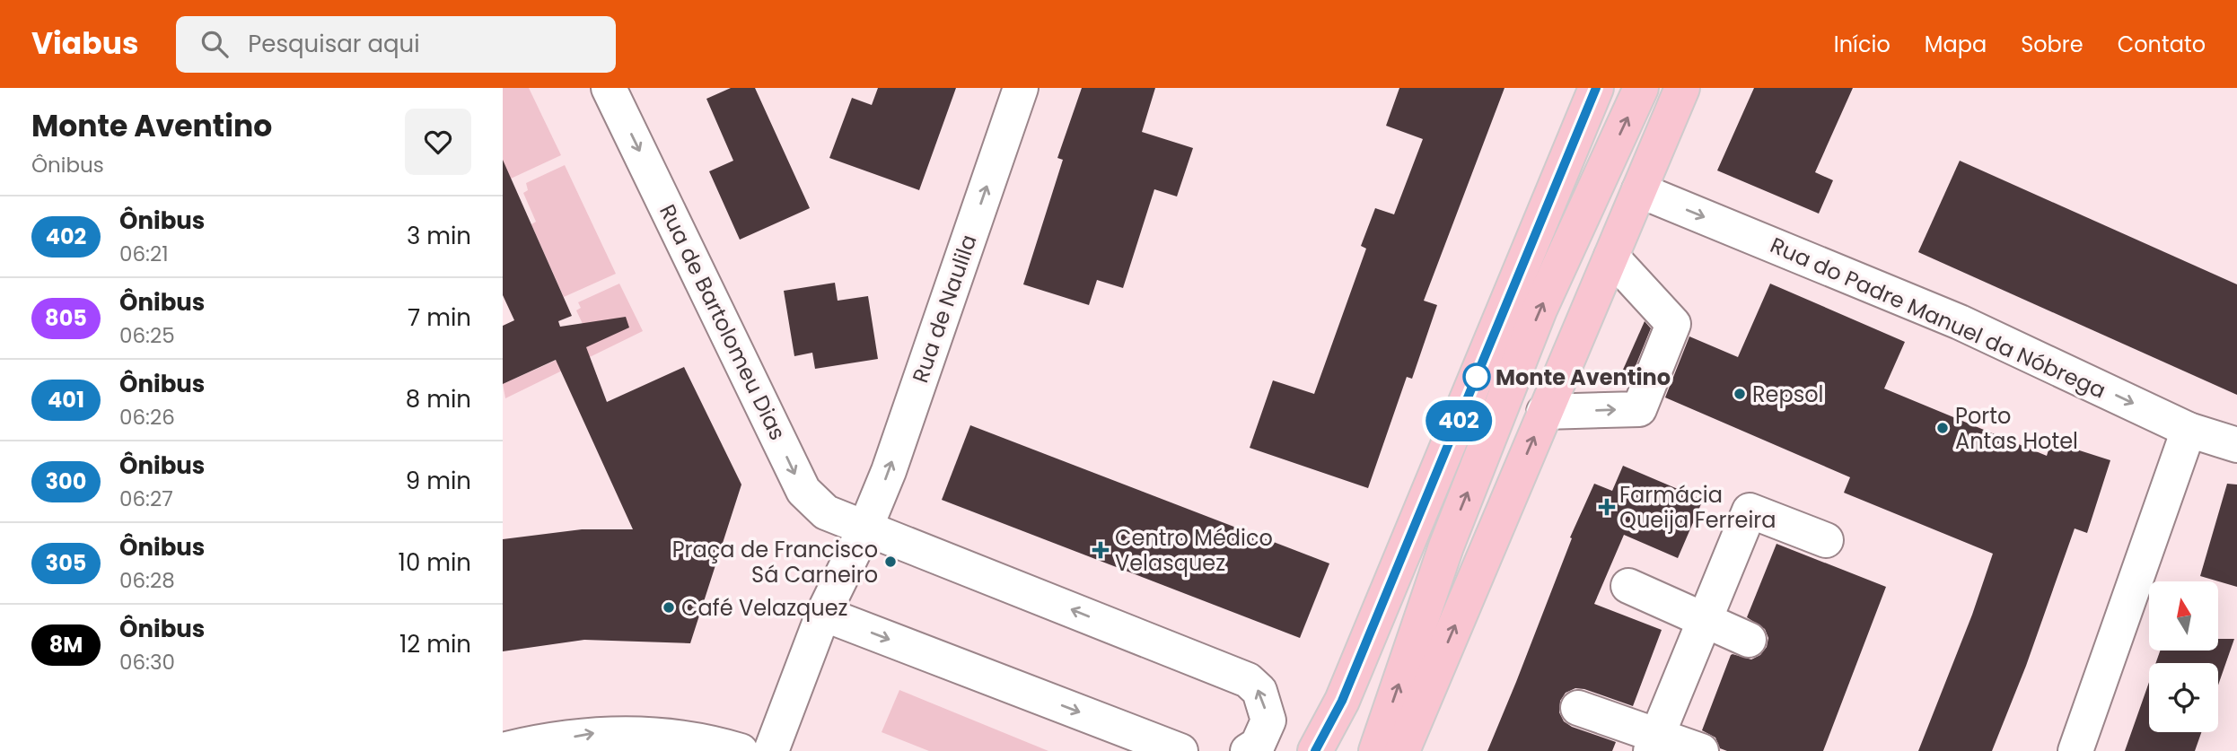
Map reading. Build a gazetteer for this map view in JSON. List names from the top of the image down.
{
  "streets": {
    "street": ["Rua de Naulila", "Rua do Padre Manuel da Nóbrega", "Rua de Bartolomeu Dias"]
  },
  "crossings": [
    ["Rua de Naulila", "Rua de Bartolomeu Dias"]
  ],
  "one_way": ["Rua de Naulila", "Rua do Padre Manuel da Nóbrega", "Rua de Bartolomeu Dias"],
  "places": {
    "other": [
      "Monte Aventino",
      "Repsol",
      "Porto Antas Hotel",
      "Praça de Francisco Sá Carneiro",
      "Café Velazquez"
    ],
    "health": ["Farmácia Queija Ferreira", "Centro Médico Velasquez"]
  },
  "lines": ["bus line 402"],
  "north": "top",
  "page": {
    "header": "Viabus",
    "search": "Pesquisar aqui",
    "nav": [
      "Início",
      "Mapa",
      "Sobre",
      "Contato"
    ],
    "heading": ["Monte Aventino", "Ônibus"],
    "on_map": "402",
    "list": [
      {
        "mark": "402",
        "name": "Ônibus",
        "note": "06:21",
        "value": "3 min"
      },
      {
        "mark": "805",
        "name": "Ônibus",
        "note": "06:25",
        "value": "7 min"
      },
      {
        "mark": "401",
        "name": "Ônibus",
        "note": "06:26",
        "value": "8 min"
      },
      {
        "mark": "300",
        "name": "Ônibus",
        "note": "06:27",
        "value": "9 min"
      },
      {
        "mark": "305",
        "name": "Ônibus",
        "note": "06:28",
        "value": "10 min"
      },
      {
        "mark": "8M",
        "name": "Ônibus",
        "note": "06:30",
        "value": "12 min"
      }
    ]
  }
}
